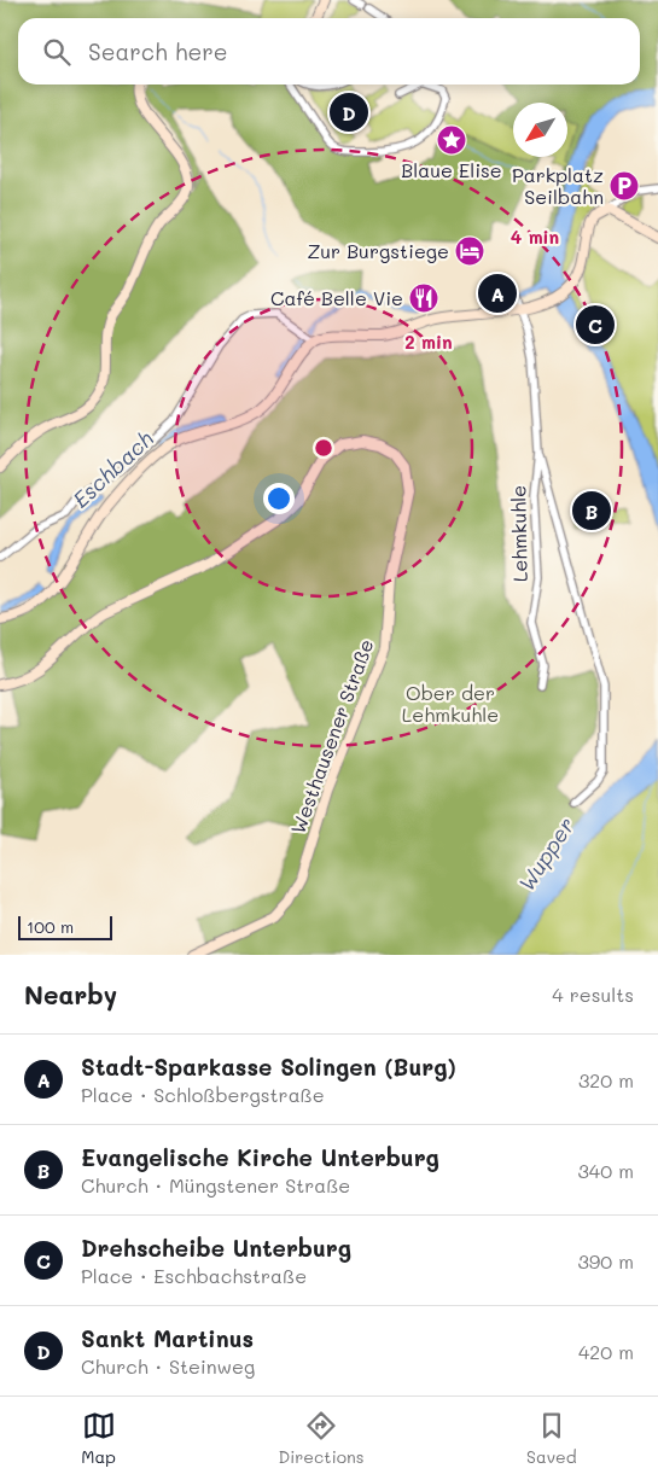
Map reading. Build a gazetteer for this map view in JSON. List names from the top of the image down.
{
  "streets": {
    "main road": ["Westhausener Straße"],
    "street": ["Lehmkuhle"]
  },
  "water": ["Eschbach", "Wupper"],
  "parks": ["Ober der Lehmkuhle"],
  "places": {
    "place": ["Blaue Elise"],
    "parking": ["Parkplatz Seilbahn"],
    "hotel": ["Zur Burgstiege"],
    "restaurant": ["Café Belle Vie"]
  },
  "scale_bar": "100 m",
  "north": "bottom left",
  "page": {
    "search": "Search here",
    "pins": [
      "D",
      "A",
      "C",
      "B"
    ],
    "scale": "100 m",
    "heading": ["Nearby", "4 results"],
    "list": [
      {
        "mark": "A",
        "name": "Stadt-Sparkasse Solingen (Burg)",
        "note": "Place · Schloßbergstraße",
        "value": "320 m"
      },
      {
        "mark": "B",
        "name": "Evangelische Kirche Unterburg",
        "note": "Church · Müngstener Straße",
        "value": "340 m"
      },
      {
        "mark": "C",
        "name": "Drehscheibe Unterburg",
        "note": "Place · Eschbachstraße",
        "value": "390 m"
      },
      {
        "mark": "D",
        "name": "Sankt Martinus",
        "note": "Church · Steinweg",
        "value": "420 m"
      }
    ],
    "nav": ["Map", "Directions", "Saved"]
  },
  "rings": ["4 min", "2 min"]
}
